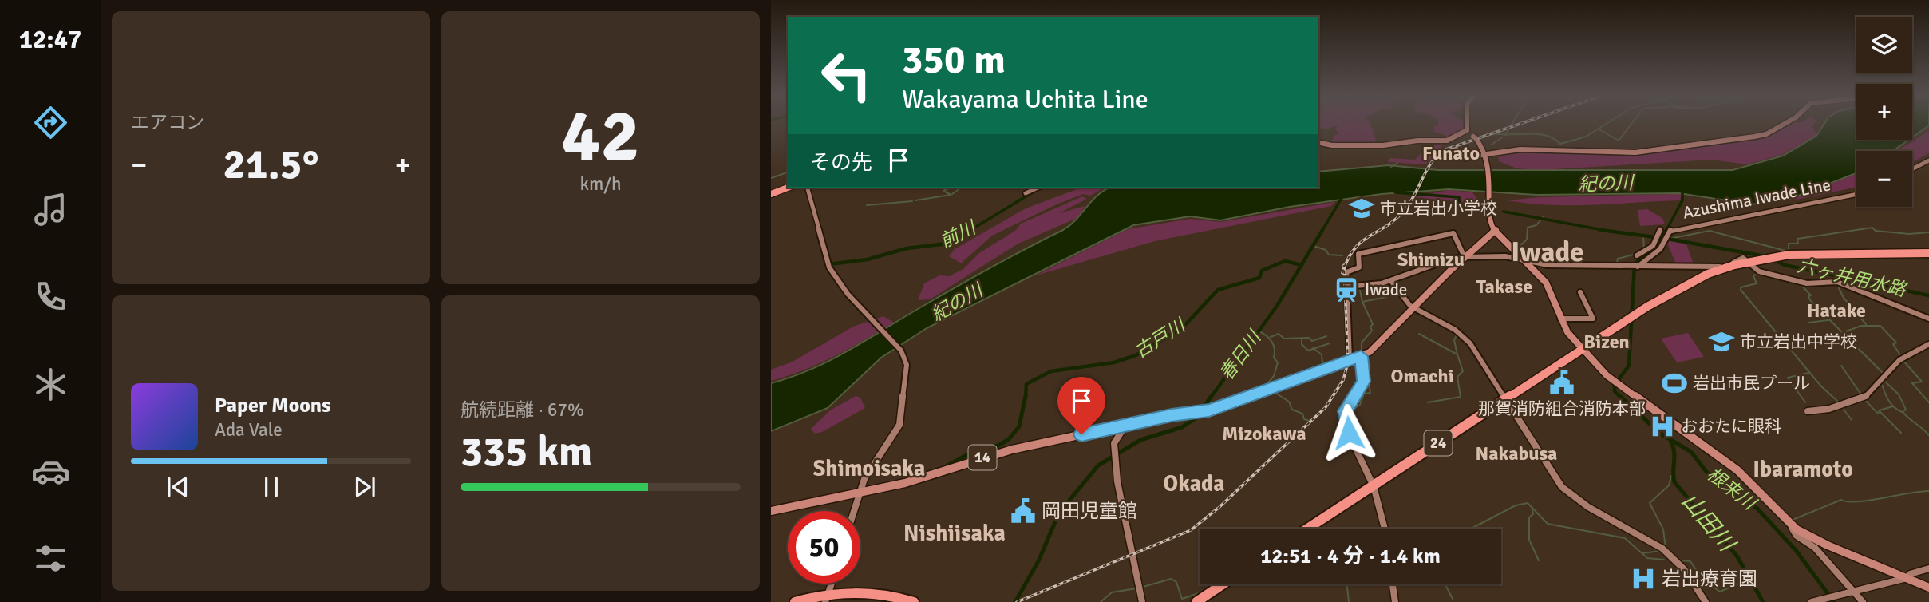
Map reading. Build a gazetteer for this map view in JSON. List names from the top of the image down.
{
  "streets": {
    "highway": ["24"],
    "main road": ["Azushima Iwade Line", "14"]
  },
  "districts": [
    "Funato",
    "Iwade",
    "Shimizu",
    "Takase",
    "Hatake",
    "Bizen",
    "Omachi",
    "Mizokawa",
    "Nakabusa",
    "Shimoisaka",
    "Ibaramoto",
    "Okada",
    "Nishiisaka"
  ],
  "water": [
    "紀の川",
    "前川",
    "六ヶ井用水路",
    "古戸川",
    "春日川",
    "根来川",
    "山田川"
  ],
  "places": {
    "school or university": ["市立岩出小学校", "市立岩出中学校"],
    "station": ["Iwade"],
    "public building": ["那賀消防組合消防本部", "岡田児童館"],
    "sports": ["岩出市民プール"],
    "hospital": ["おおたに眼科", "岩出療育園"]
  },
  "page": {
    "tabs": "12:47",
    "tile": [
      "エアコン",
      ["42", "km/h"],
      ["航続距離 · 67%", "335 km"]
    ],
    "map_buttons": ["+", "−"],
    "turn": ["350 m", "Wakayama Uchita Line"],
    "then": "その先",
    "heat": ["−", "21.5°", "+"],
    "song": ["Paper Moons", "Ada Vale"],
    "limit": "50",
    "trip": "12:51 · 4 分 · 1.4 km"
  }
}
